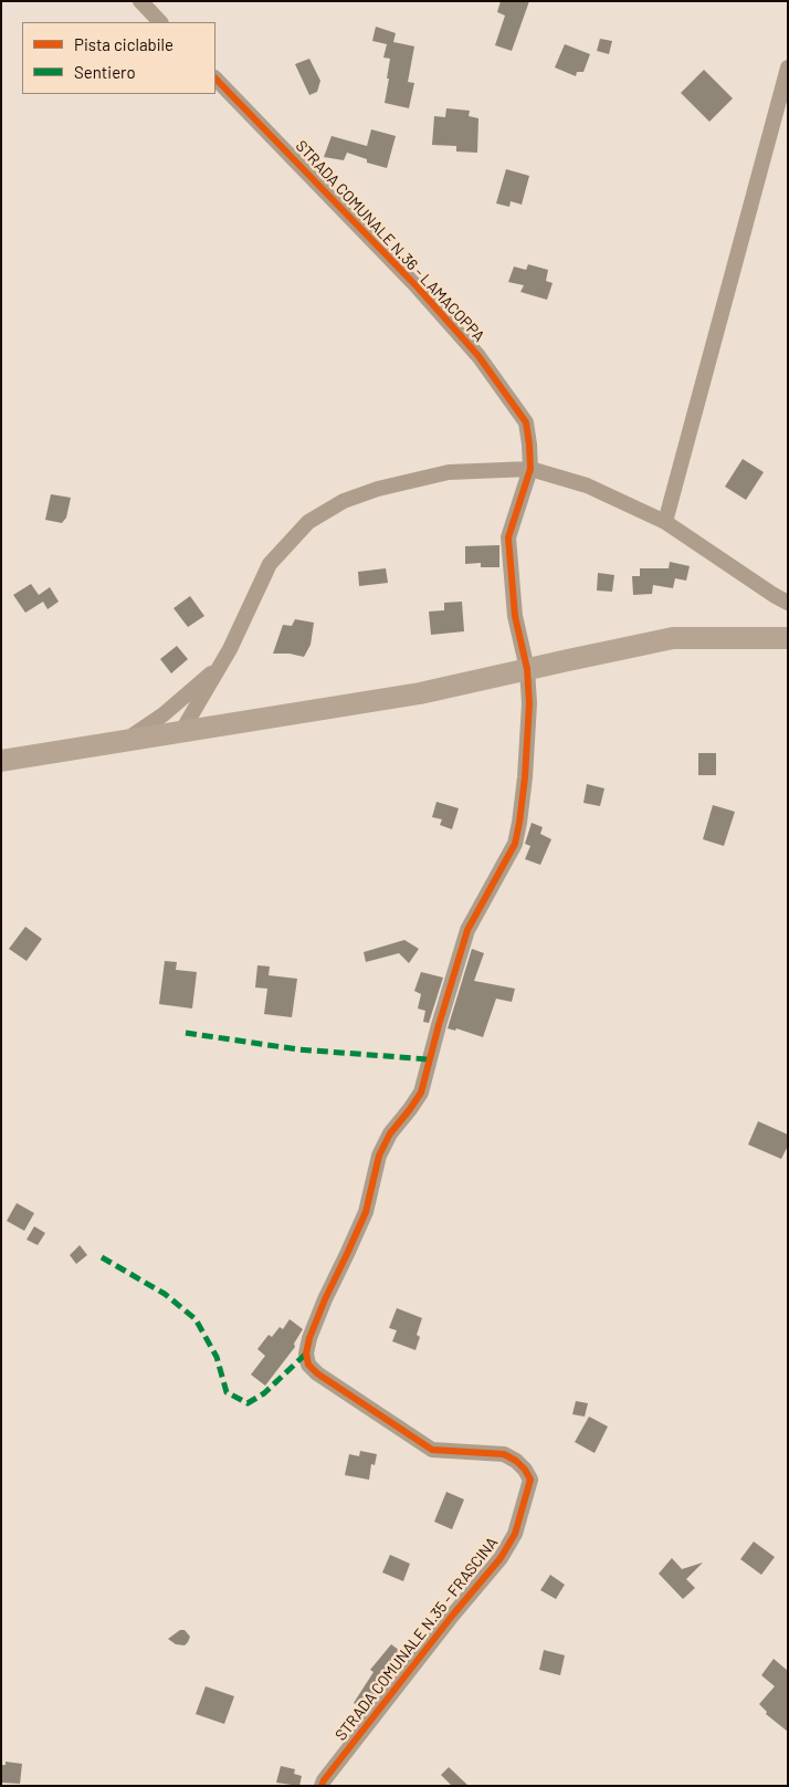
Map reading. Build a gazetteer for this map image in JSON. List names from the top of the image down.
{
  "streets": {
    "street": ["STRADA COMUNALE N.36 - LAMACOPPA", "STRADA COMUNALE N.35 - FRASCINA"]
  },
  "legend": ["Pista ciclabile", "Sentiero"]
}
